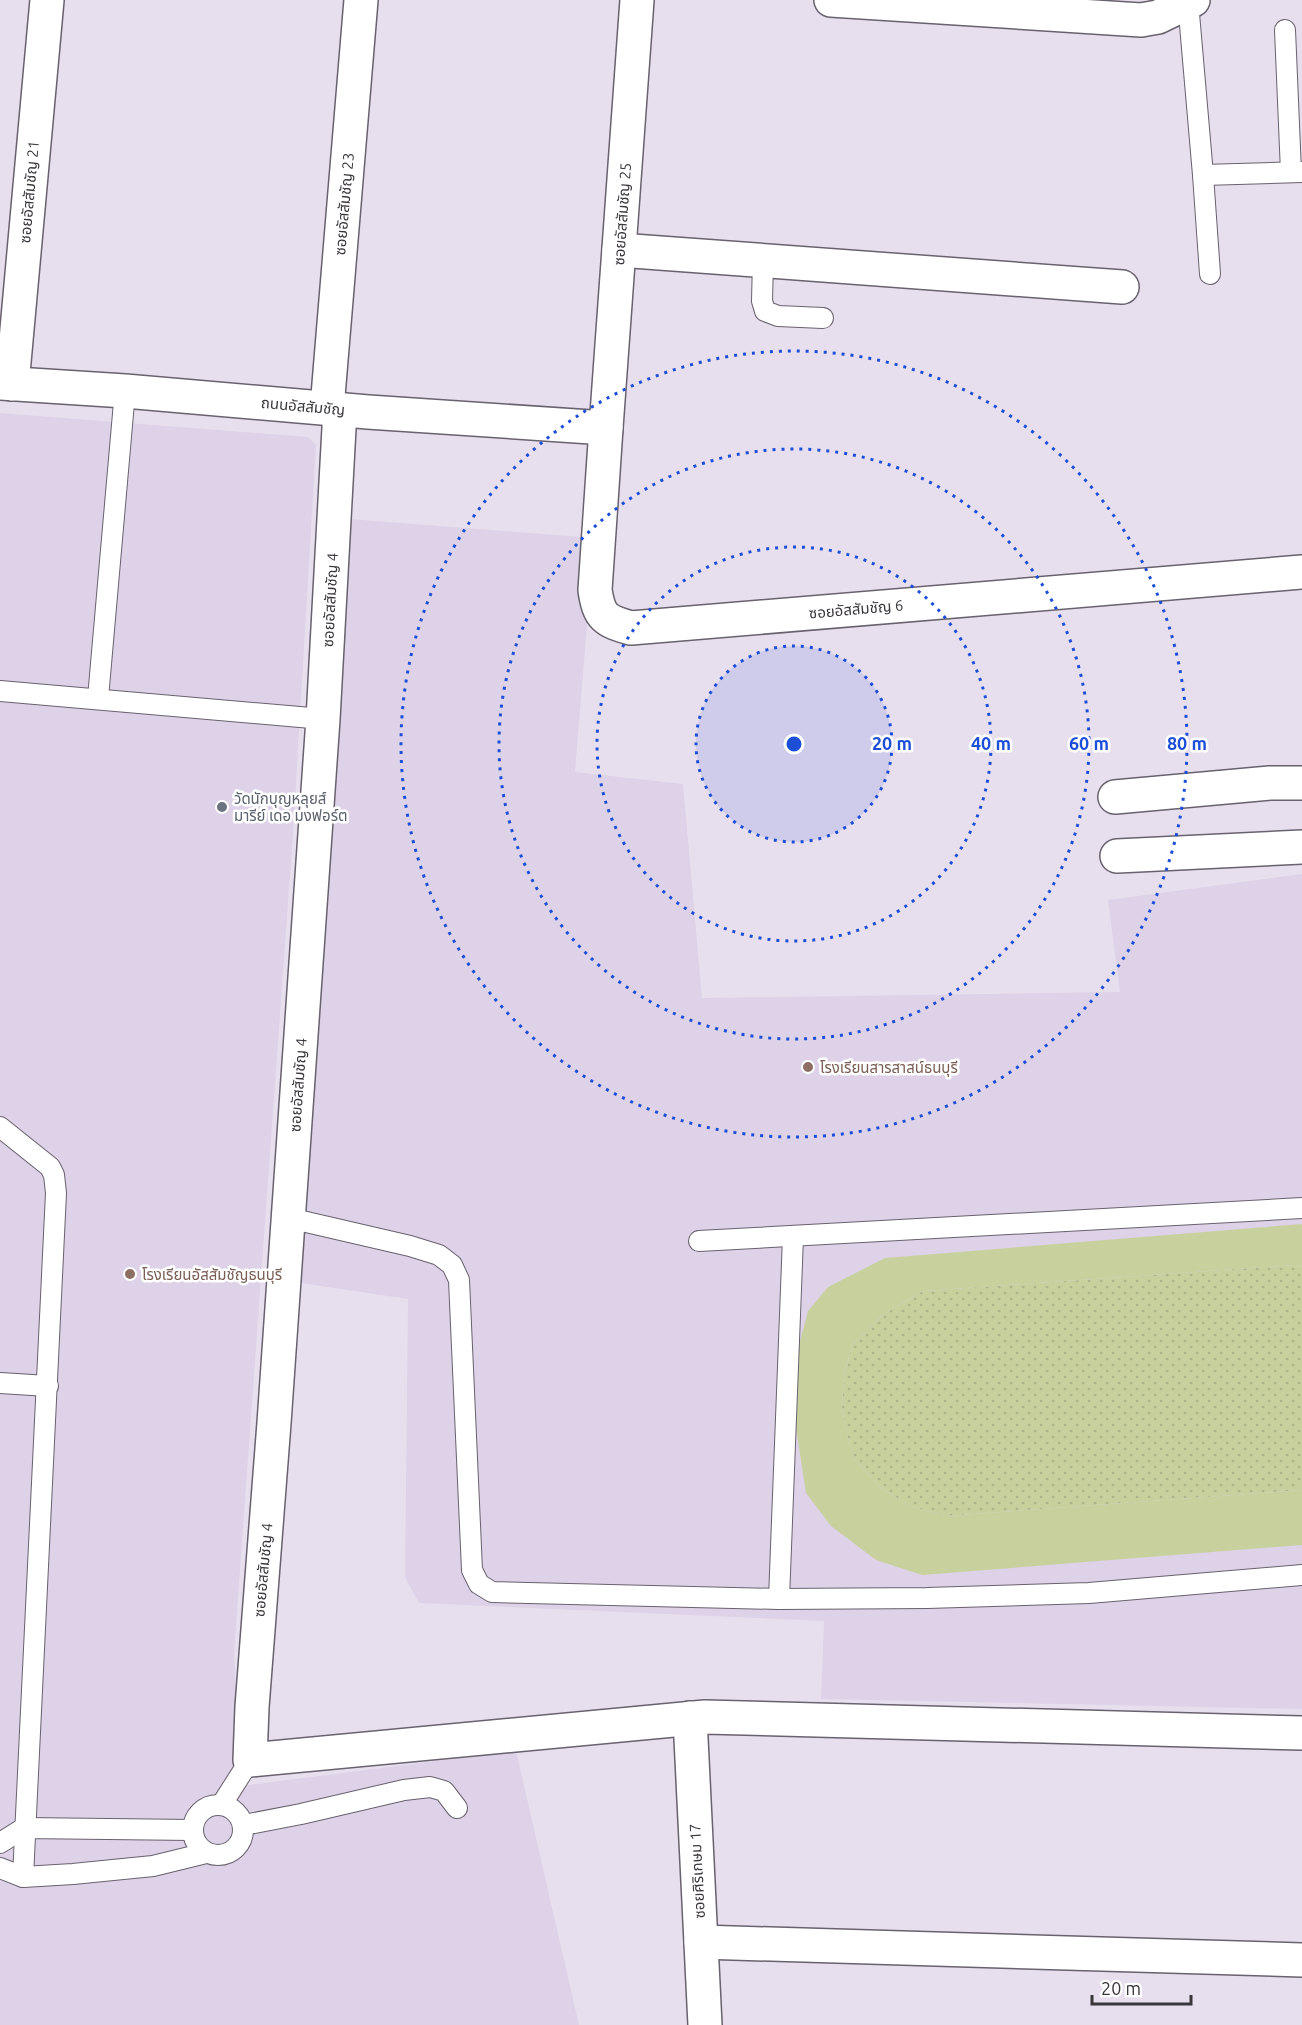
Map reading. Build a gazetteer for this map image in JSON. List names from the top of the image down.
{
  "streets": {
    "street": [
      "ซอยอัสสัมชัญ 21",
      "ซอยอัสสัมชัญ 23",
      "ซอยอัสสัมชัญ 25",
      "ถนนอัสสัมชัญ",
      "ซอยอัสสัมชัญ 4",
      "ซอยอัสสัมชัญ 6",
      "ซอยศิริเกษม 17"
    ]
  },
  "crossings": [
    ["ซอยอัสสัมชัญ 21", "ถนนอัสสัมชัญ"],
    ["ซอยอัสสัมชัญ 23", "ถนนอัสสัมชัญ"],
    ["ซอยอัสสัมชัญ 23", "ซอยอัสสัมชัญ 4"],
    ["ซอยอัสสัมชัญ 25", "ถนนอัสสัมชัญ"],
    ["ซอยอัสสัมชัญ 25", "ซอยอัสสัมชัญ 6"],
    ["ถนนอัสสัมชัญ", "ซอยอัสสัมชัญ 4"],
    ["ถนนอัสสัมชัญ", "ซอยอัสสัมชัญ 6"]
  ],
  "places": ["วัดนักบุญหลุยส์ มารีย์ เดอ มงฟอร์ต", "โรงเรียนสารสาสน์ธนบุรี", "โรงเรียนอัสสัมชัญธนบุรี"],
  "scale_bar": "20 m",
  "rings": [
    "20 m",
    "40 m",
    "60 m",
    "80 m"
  ]
}
